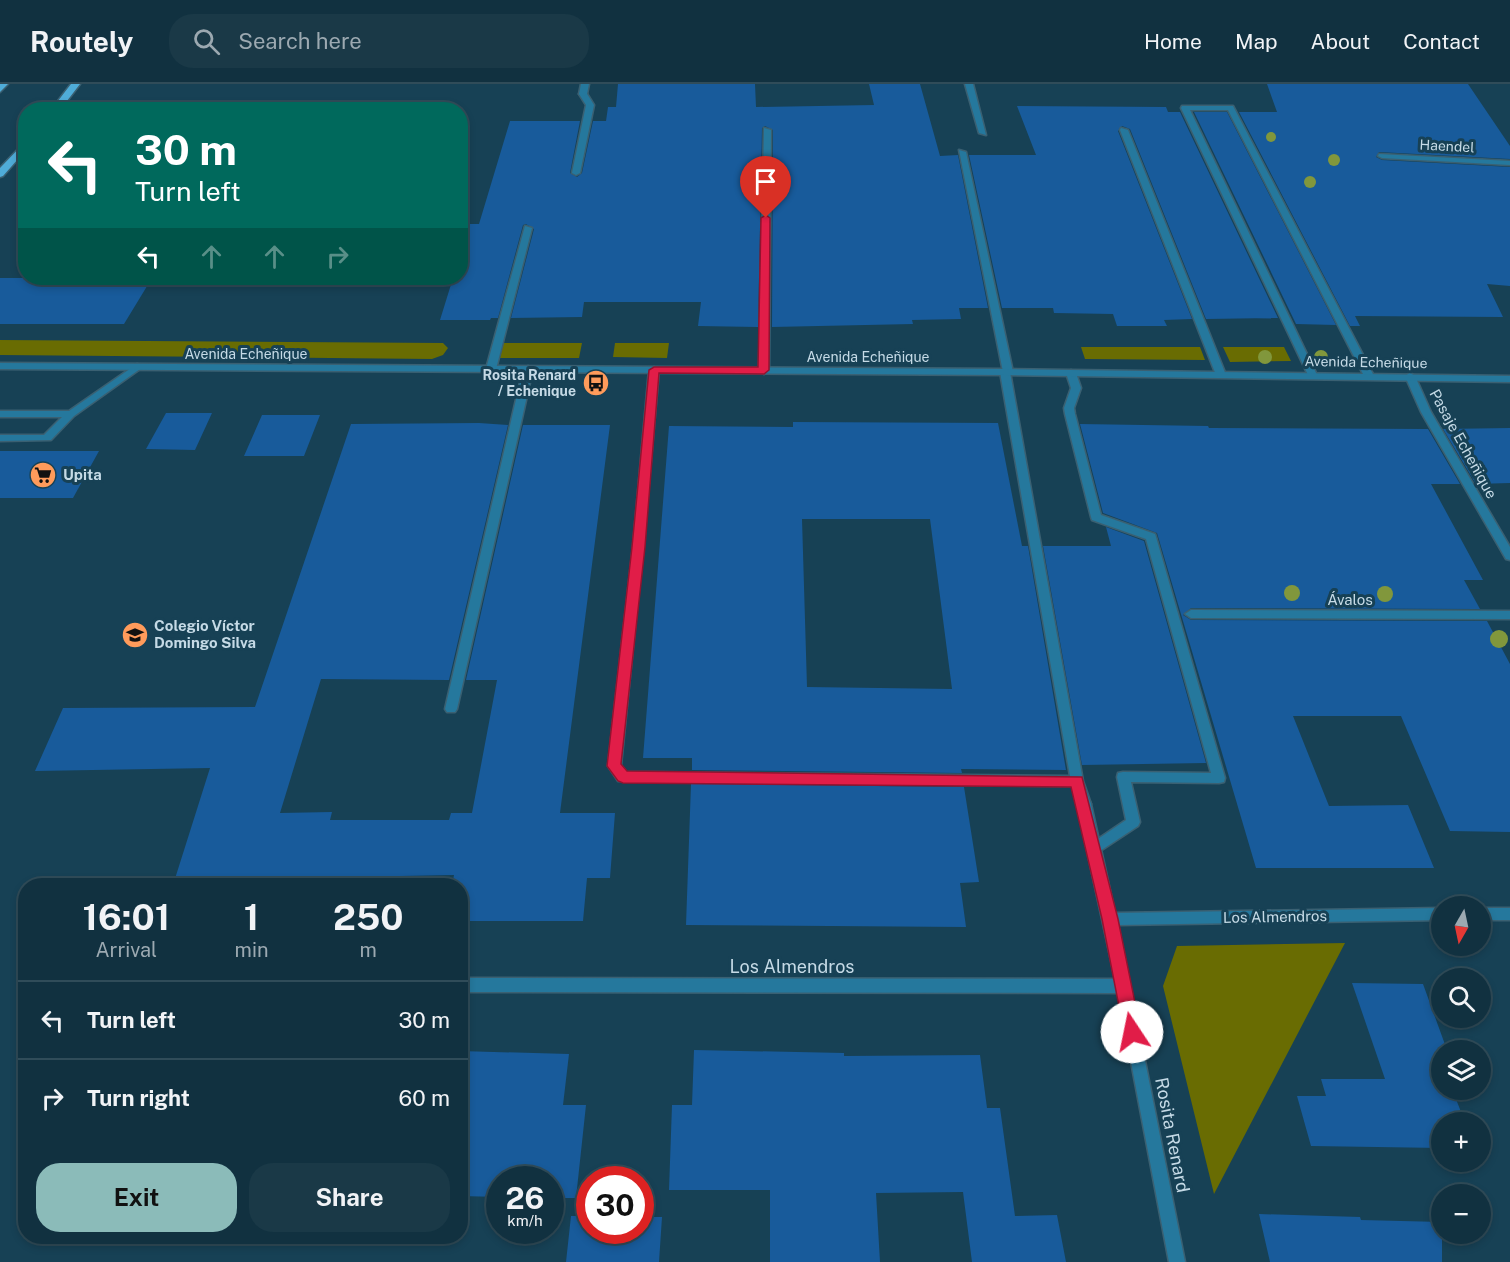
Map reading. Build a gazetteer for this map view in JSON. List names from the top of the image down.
{
  "streets": {
    "street": [
      "Haendel",
      "Avenida Echeñique",
      "Pasaje Echeñique",
      "Ávalos",
      "Los Almendros",
      "Rosita Renard"
    ]
  },
  "crossings": [
    ["Avenida Echeñique", "Pasaje Echeñique"],
    ["Avenida Echeñique", "Rosita Renard"],
    ["Los Almendros", "Rosita Renard"]
  ],
  "places": {
    "bus stop": ["Rosita Renard / Echenique"],
    "supermarket": ["Upita"],
    "school or university": ["Colegio Víctor Domingo Silva"]
  },
  "north": "bottom",
  "page": {
    "header": "Routely",
    "search": "Search here",
    "nav": [
      "Home",
      "Map",
      "About",
      "Contact"
    ],
    "turn": ["30 m", "Turn left"],
    "eta": [
      "16:01",
      "Arrival",
      "1",
      "min",
      "250",
      "m"
    ],
    "map_buttons": ["+", "−"],
    "list": [
      {
        "name": "Turn left",
        "value": "30 m"
      },
      {
        "name": "Turn right",
        "value": "60 m"
      }
    ],
    "buttons": ["Exit", "Share"],
    "speed": "26 km/h",
    "limit": "30"
  }
}
